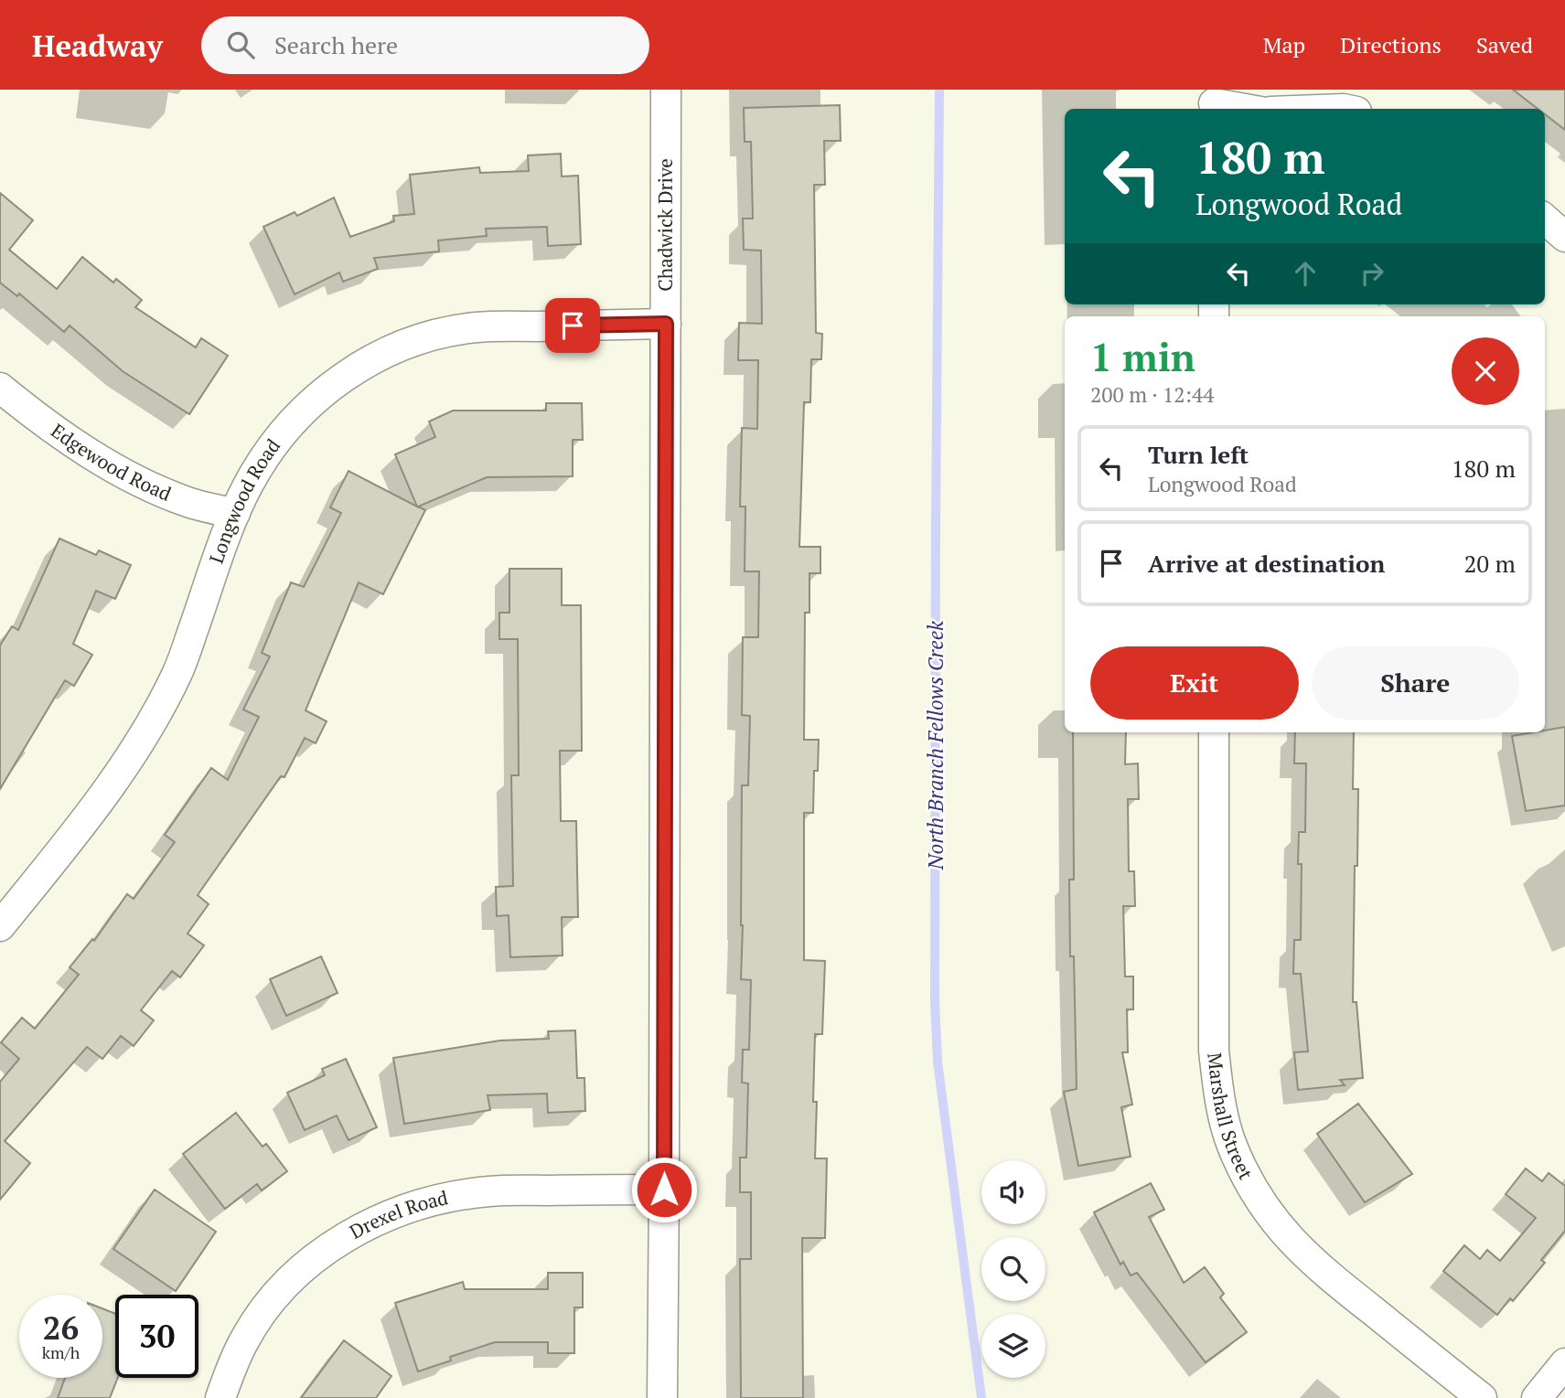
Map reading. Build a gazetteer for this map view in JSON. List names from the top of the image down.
{
  "streets": {
    "street": [
      "Chadwick Drive",
      "Edgewood Road",
      "Longwood Road",
      "Marshall Street",
      "Drexel Road"
    ]
  },
  "crossings": [
    ["Chadwick Drive", "Longwood Road"],
    ["Chadwick Drive", "Drexel Road"],
    ["Edgewood Road", "Longwood Road"]
  ],
  "water": ["North Branch Fellows Creek"],
  "page": {
    "header": "Headway",
    "search": "Search here",
    "nav": ["Map", "Directions", "Saved"],
    "turn": ["180 m", "Longwood Road"],
    "heading": ["1 min", "200 m · 12:44"],
    "list": [
      {
        "name": "Turn left",
        "note": "Longwood Road",
        "value": "180 m"
      },
      {
        "name": "Arrive at destination",
        "value": "20 m"
      }
    ],
    "buttons": ["Exit", "Share"],
    "speed": "26 km/h",
    "limit": "30"
  }
}
